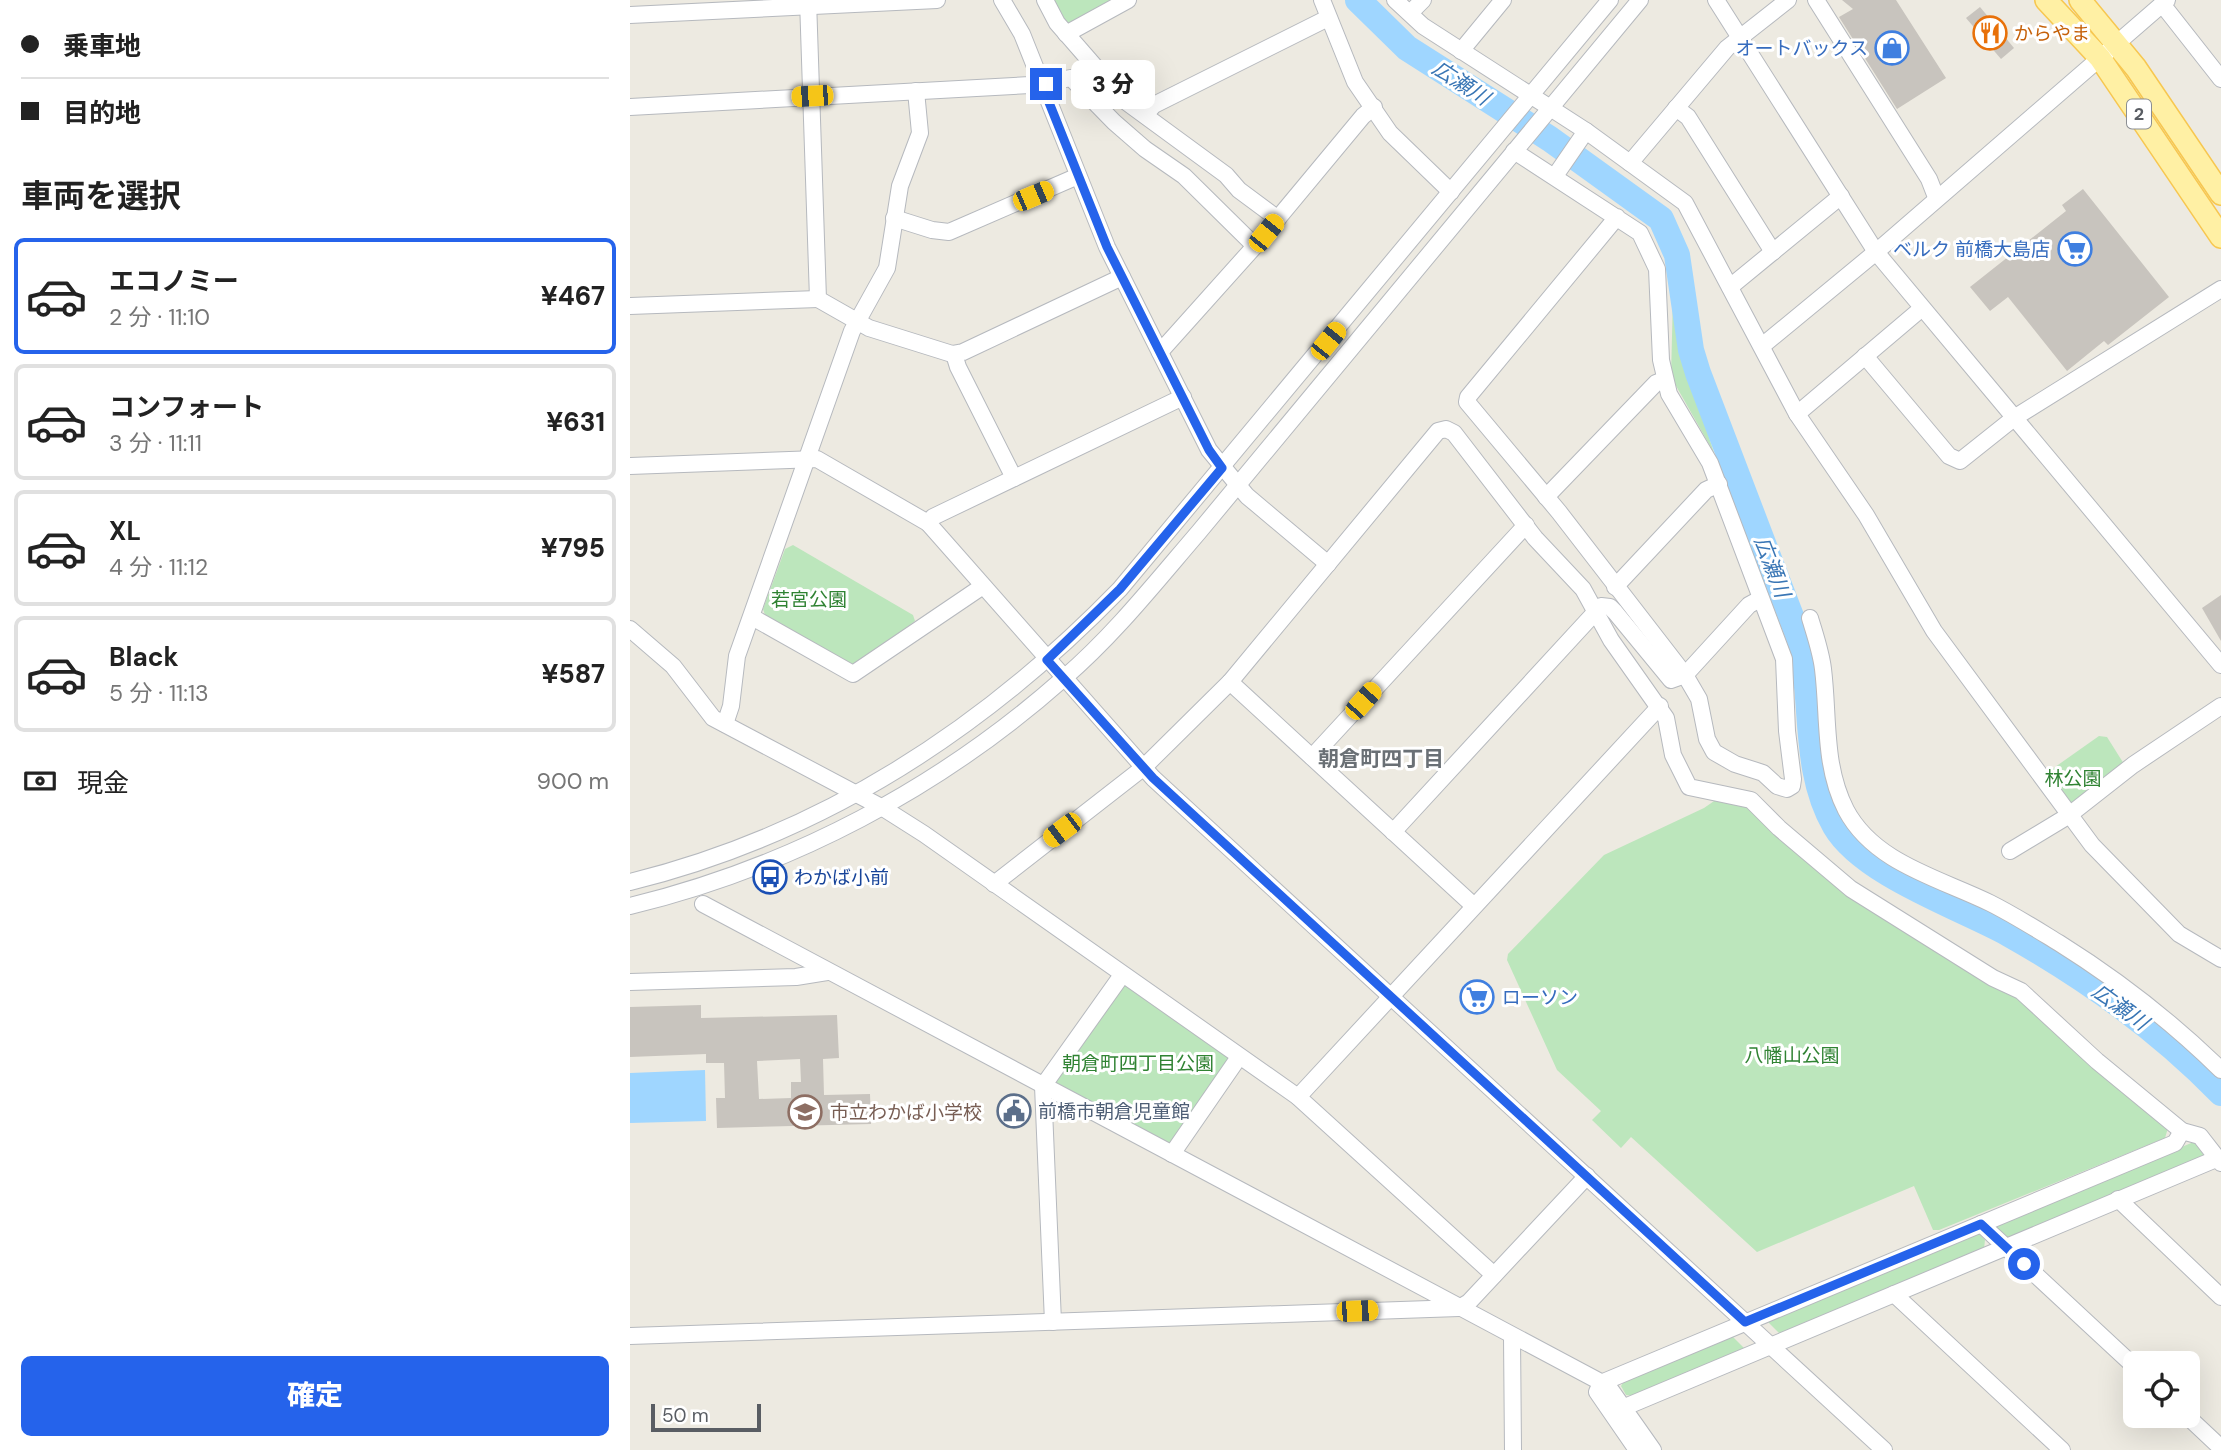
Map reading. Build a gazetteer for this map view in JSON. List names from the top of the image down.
{
  "streets": {
    "main road": ["2"]
  },
  "districts": ["朝倉町四丁目"],
  "water": ["広瀬川"],
  "parks": [
    "若宮公園",
    "林公園",
    "八幡山公園",
    "朝倉町四丁目公園"
  ],
  "places": {
    "restaurant": ["からやま"],
    "shop": ["オートバックス"],
    "supermarket": ["ベルク 前橋大島店", "ローソン"],
    "bus stop": ["わかば小前"],
    "public building": ["前橋市朝倉児童館"],
    "school or university": ["市立わかば小学校"]
  },
  "scale_bar": "50 m",
  "page": {
    "banner": ["乗車地", "目的地"],
    "bubble": "3 分",
    "heading": "車両を選択",
    "list": [
      {
        "name": "エコノミー",
        "note": "2 分 · 11:10",
        "value": "¥467"
      },
      {
        "name": "コンフォート",
        "note": "3 分 · 11:11",
        "value": "¥631"
      },
      {
        "name": "XL",
        "note": "4 分 · 11:12",
        "value": "¥795"
      },
      {
        "name": "Black",
        "note": "5 分 · 11:13",
        "value": "¥587"
      }
    ],
    "pay": ["現金", "900 m"],
    "buttons": "確定",
    "scale": "50 m"
  }
}
